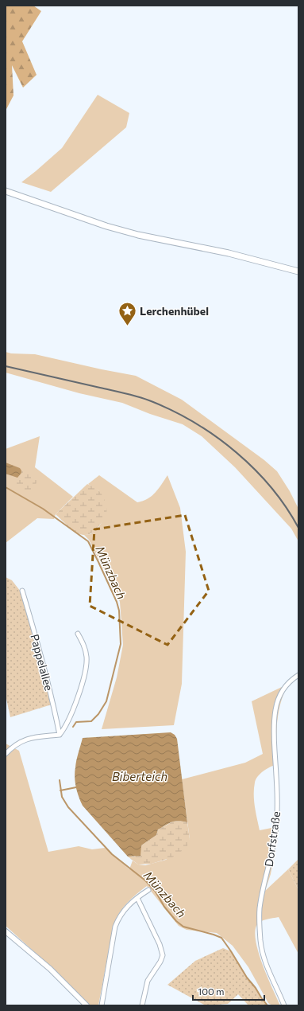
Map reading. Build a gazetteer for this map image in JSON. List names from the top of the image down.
{
  "streets": {
    "street": ["Pappelallee", "Dorfstraße"]
  },
  "water": ["Münzbach", "Biberteich"],
  "places": {
    "place": ["Lerchenhübel"]
  },
  "scale_bar": "100 m"
}
